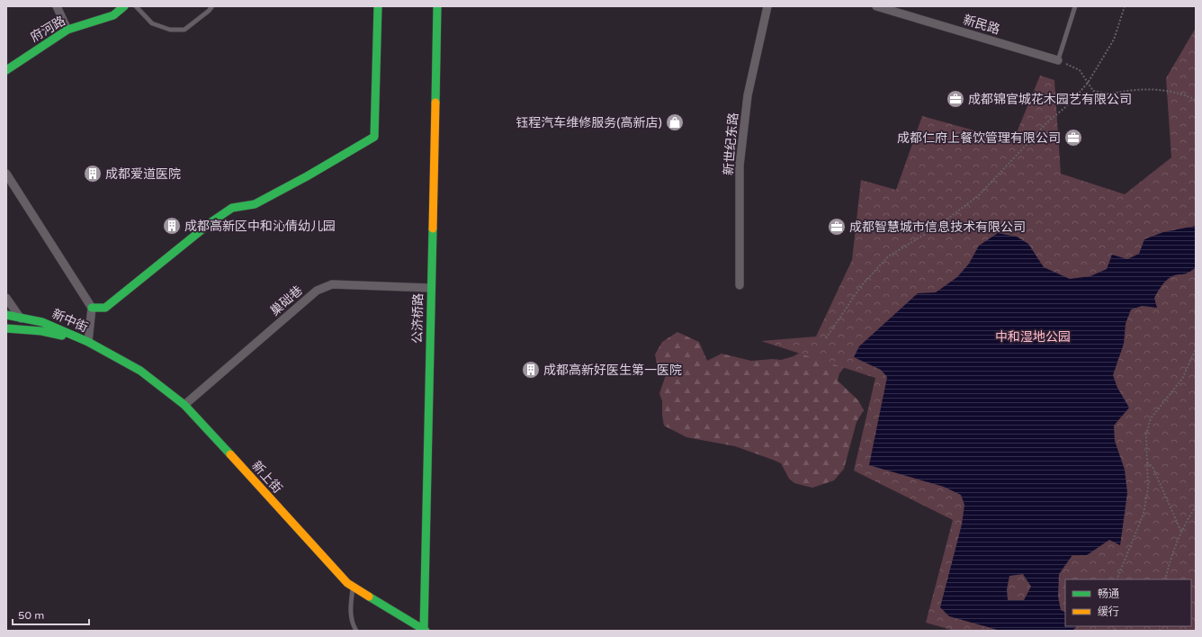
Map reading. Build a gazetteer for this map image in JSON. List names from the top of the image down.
{
  "streets": {
    "main road": [
      "府河路",
      "公济桥路",
      "新中街",
      "新上街"
    ],
    "street": ["新民路", "新世纪东路", "巢础巷"]
  },
  "crossings": [
    ["巢础巷", "公济桥路"],
    ["巢础巷", "新上街"],
    ["公济桥路", "新上街"],
    ["新中街", "新上街"]
  ],
  "parks": ["中和湿地公园"],
  "places": {
    "office": ["成都锦官城花木园艺有限公司", "成都仁府上餐饮管理有限公司", "成都智慧城市信息技术有限公司"],
    "shop": ["钰程汽车维修服务(高新店)"],
    "building": ["成都爱道医院", "成都高新区中和沁倩幼儿园", "成都高新好医生第一医院"]
  },
  "legend": ["畅通", "缓行"],
  "scale_bar": "50 m"
}
